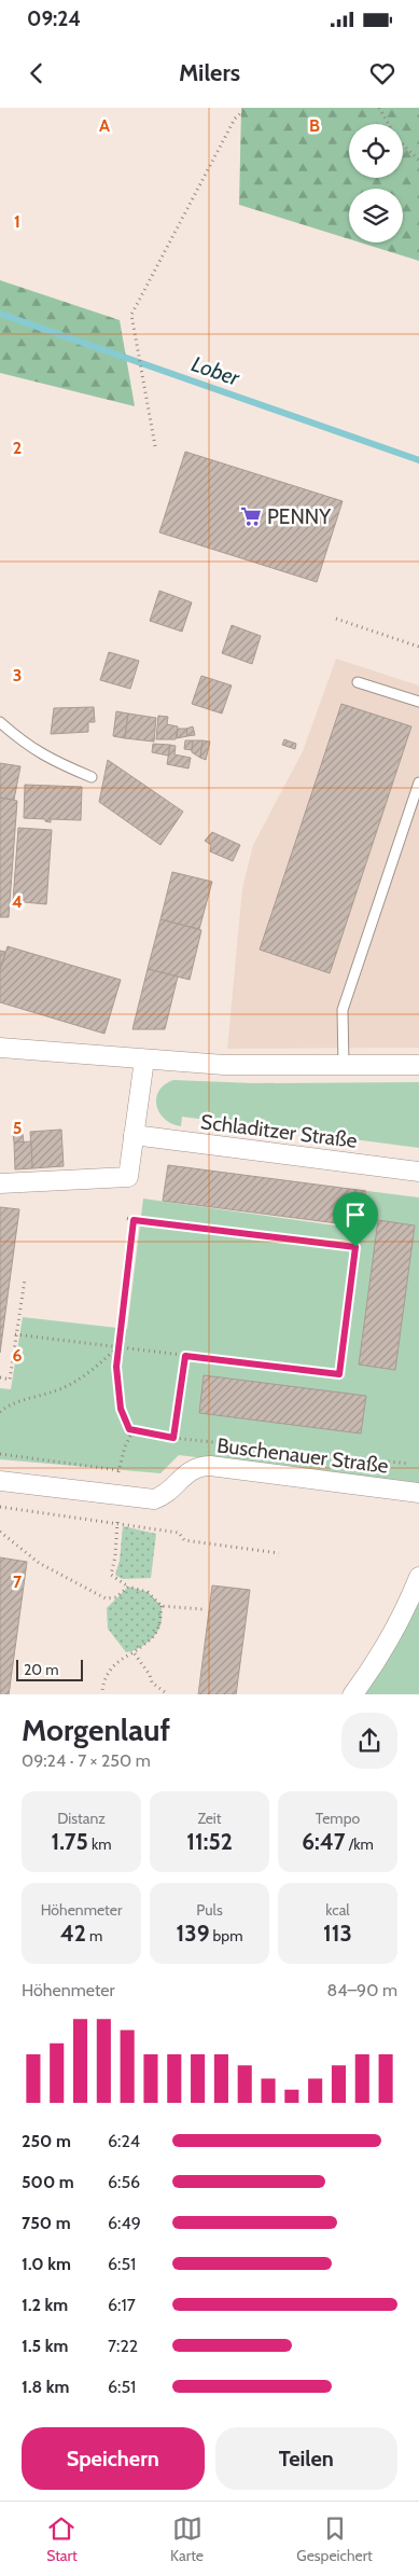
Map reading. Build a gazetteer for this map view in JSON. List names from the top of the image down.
{
  "streets": {
    "street": ["Schladitzer Straße", "Buschenauer Straße"]
  },
  "water": ["Lober"],
  "places": {
    "supermarket": ["PENNY"]
  },
  "scale_bar": "20 m",
  "page": {
    "status": "09:24",
    "header": "Milers",
    "scale": "20 m",
    "heading": ["Morgenlauf", "09:24 · 7 × 250 m"],
    "stats": [
      ["Distanz", "1.75 km"],
      ["Zeit", "11:52"],
      ["Tempo", "6:47 /km"],
      ["Höhenmeter", "42 m"],
      ["Puls", "139 bpm"],
      ["kcal", "113"]
    ],
    "chart": ["Höhenmeter", "84–90 m"],
    "list": [
      {
        "name": "250 m",
        "note": "6:24"
      },
      {
        "name": "500 m",
        "note": "6:56"
      },
      {
        "name": "750 m",
        "note": "6:49"
      },
      {
        "name": "1.0 km",
        "note": "6:51"
      },
      {
        "name": "1.2 km",
        "note": "6:17"
      },
      {
        "name": "1.5 km",
        "note": "7:22"
      },
      {
        "name": "1.8 km",
        "note": "6:51"
      }
    ],
    "buttons": ["Speichern", "Teilen"],
    "tabs": ["Start", "Karte", "Gespeichert"]
  },
  "grid": {
    "columns": ["A", "B"],
    "rows": [
      "1",
      "2",
      "3",
      "4",
      "5",
      "6",
      "7"
    ]
  }
}
